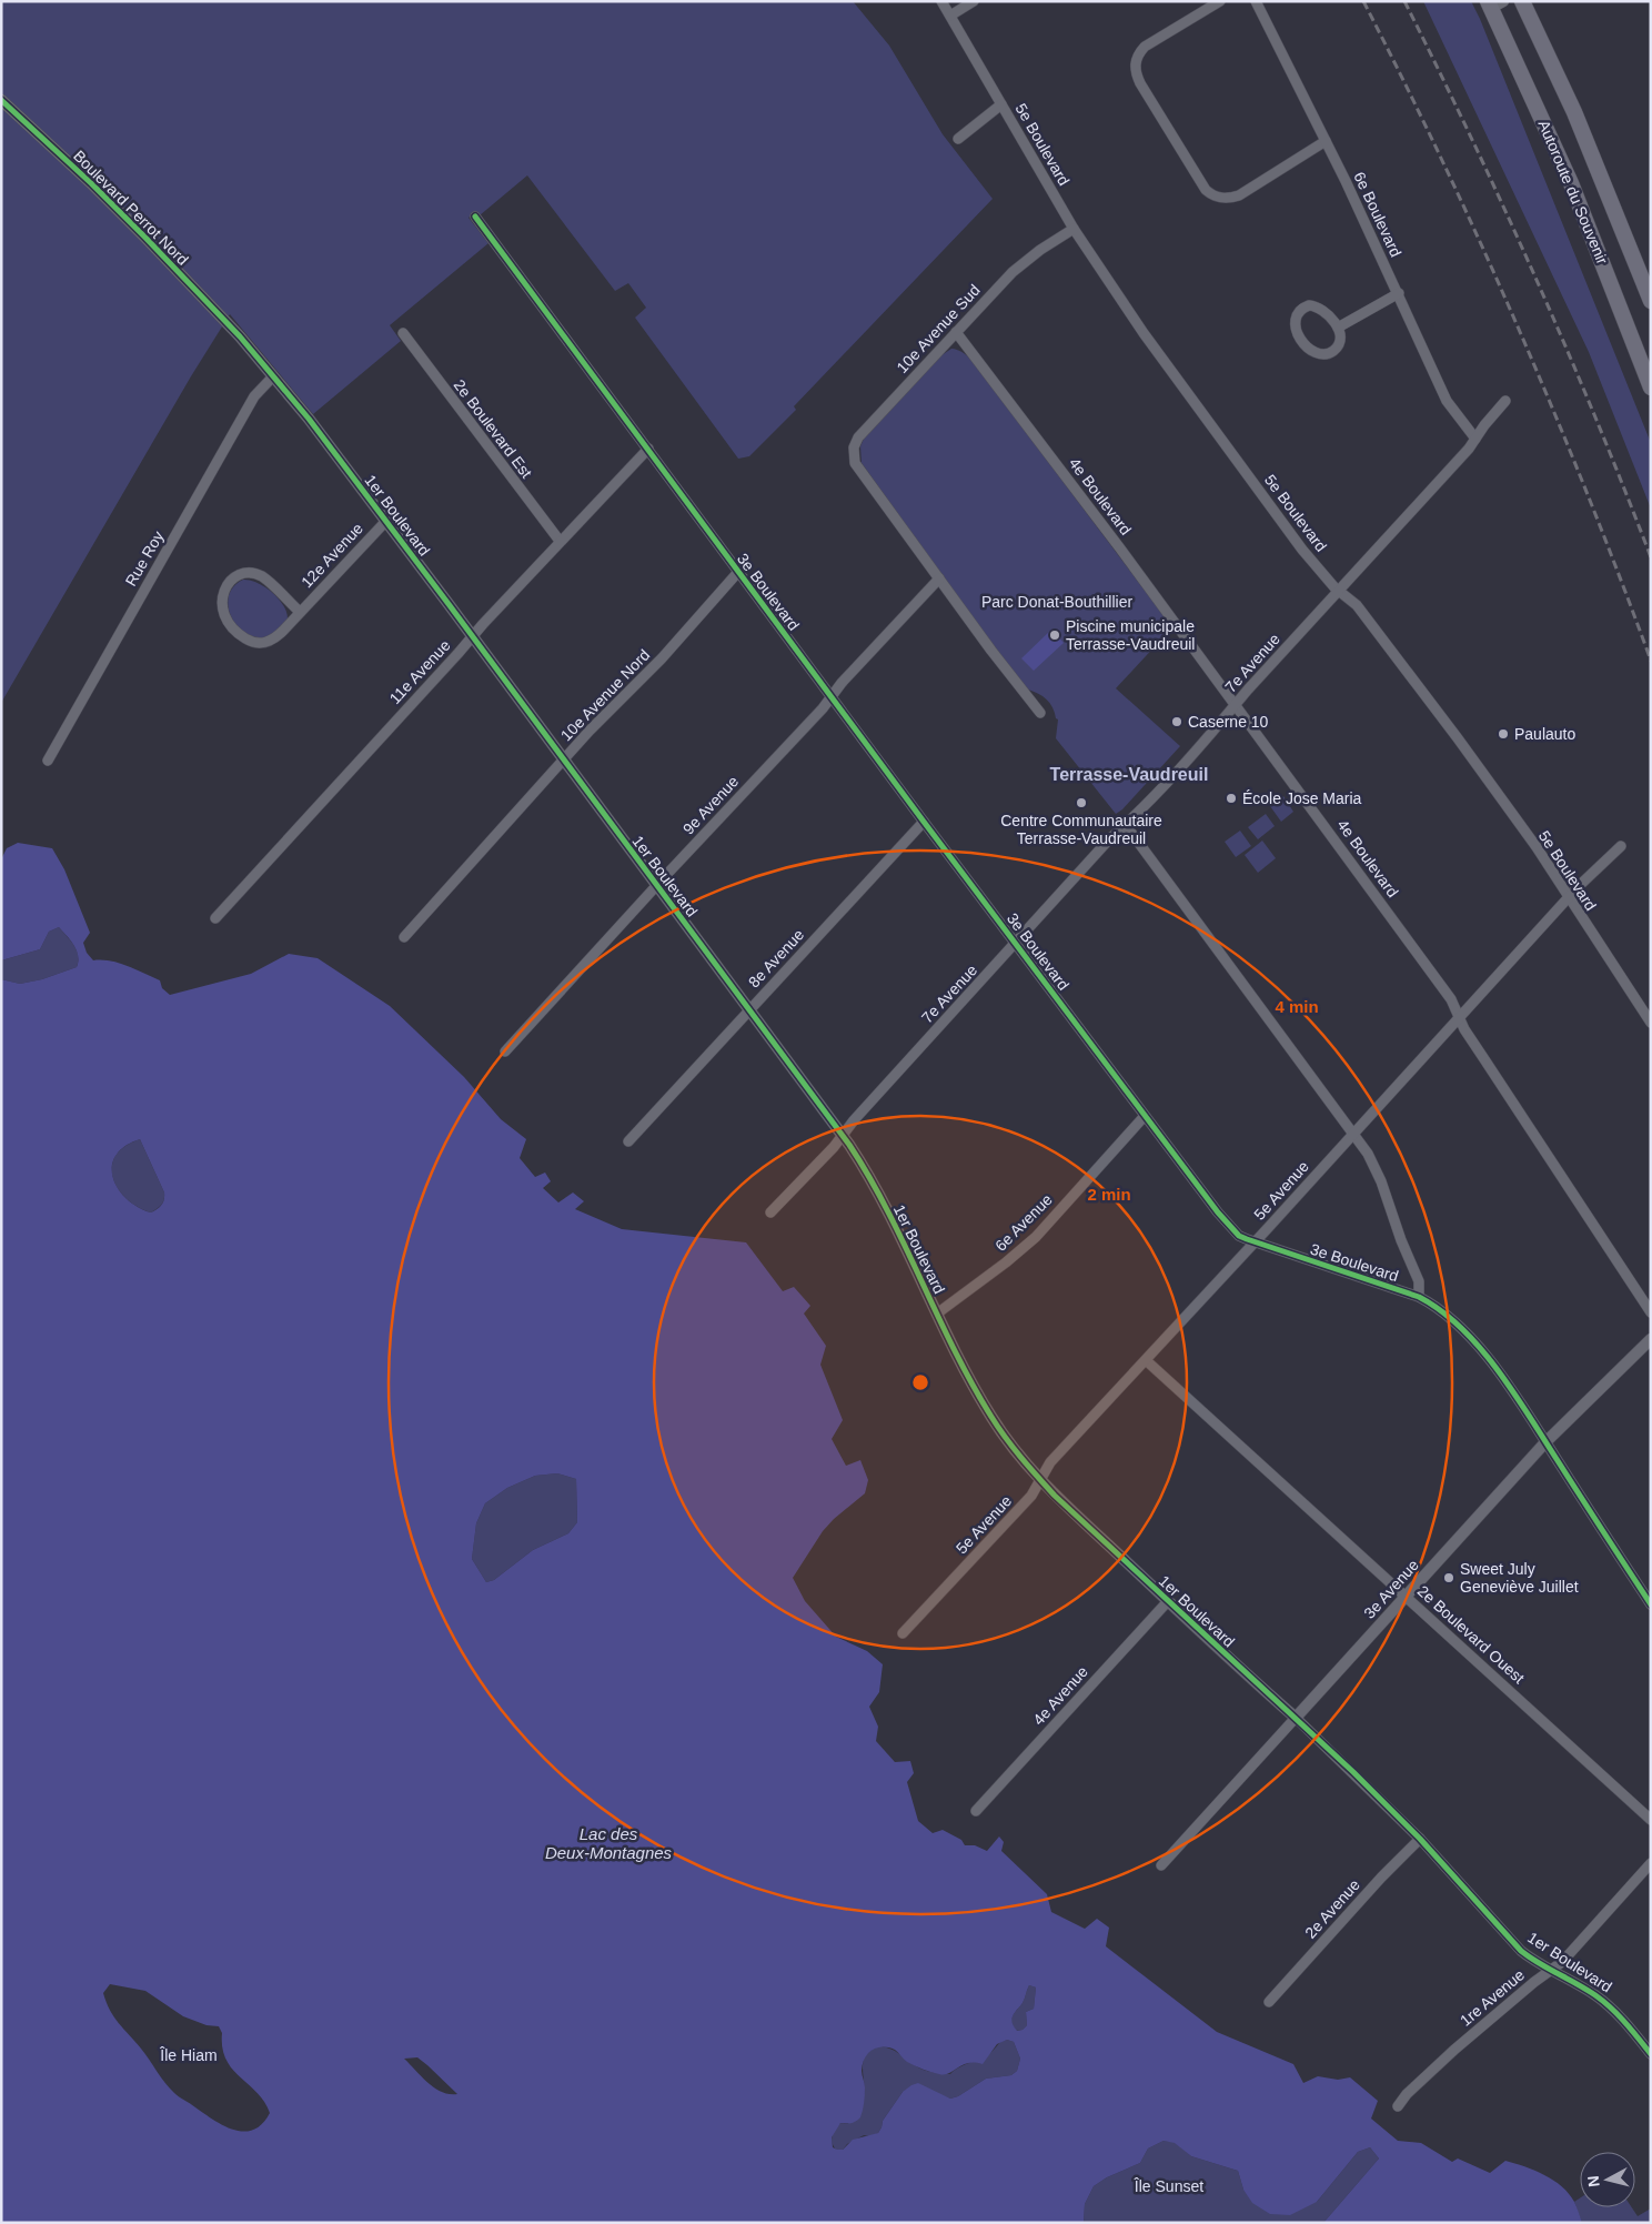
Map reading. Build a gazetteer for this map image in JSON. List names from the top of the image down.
{
  "streets": {
    "highway": ["Autoroute du Souvenir"],
    "street": [
      "5e Boulevard",
      "Boulevard Perrot Nord",
      "6e Boulevard",
      "10e Avenue Sud",
      "2e Boulevard Est",
      "4e Boulevard",
      "1er Boulevard",
      "12e Avenue",
      "Rue Roy",
      "3e Boulevard",
      "7e Avenue",
      "11e Avenue",
      "10e Avenue Nord",
      "9e Avenue",
      "8e Avenue",
      "5e Avenue",
      "6e Avenue",
      "3e Avenue",
      "2e Boulevard Ouest",
      "4e Avenue",
      "2e Avenue",
      "1re Avenue"
    ]
  },
  "crossings": [
    ["5e Boulevard", "10e Avenue Sud"],
    ["5e Boulevard", "7e Avenue"],
    ["5e Boulevard", "5e Avenue"],
    ["Boulevard Perrot Nord", "1er Boulevard"],
    ["6e Boulevard", "7e Avenue"],
    ["10e Avenue Sud", "4e Boulevard"],
    ["10e Avenue Sud", "9e Avenue"],
    ["2e Boulevard Est", "11e Avenue"],
    ["4e Boulevard", "7e Avenue"],
    ["4e Boulevard", "5e Avenue"],
    ["1er Boulevard", "12e Avenue"],
    ["1er Boulevard", "Rue Roy"],
    ["1er Boulevard", "7e Avenue"],
    ["1er Boulevard", "11e Avenue"],
    ["1er Boulevard", "10e Avenue Nord"],
    ["1er Boulevard", "9e Avenue"],
    ["1er Boulevard", "8e Avenue"],
    ["1er Boulevard", "5e Avenue"],
    ["1er Boulevard", "6e Avenue"],
    ["1er Boulevard", "3e Avenue"],
    ["1er Boulevard", "4e Avenue"],
    ["1er Boulevard", "2e Avenue"],
    ["1er Boulevard", "1re Avenue"],
    ["3e Boulevard", "7e Avenue"],
    ["3e Boulevard", "11e Avenue"],
    ["3e Boulevard", "10e Avenue Nord"],
    ["3e Boulevard", "9e Avenue"],
    ["3e Boulevard", "8e Avenue"],
    ["3e Boulevard", "5e Avenue"],
    ["3e Boulevard", "6e Avenue"],
    ["3e Boulevard", "3e Avenue"],
    ["5e Avenue", "2e Boulevard Ouest"],
    ["3e Avenue", "2e Boulevard Ouest"]
  ],
  "districts": ["Terrasse-Vaudreuil"],
  "water": ["Lac des Deux-Montagnes"],
  "parks": ["Parc Donat-Bouthillier", "Île Hiam", "Île Sunset"],
  "places": [
    "Piscine municipale Terrasse-Vaudreuil",
    "Caserne 10",
    "Paulauto",
    "École Jose Maria",
    "Centre Communautaire Terrasse-Vaudreuil",
    "Sweet July Geneviève Juillet"
  ],
  "north": "left",
  "rings": ["4 min", "2 min"]
}
